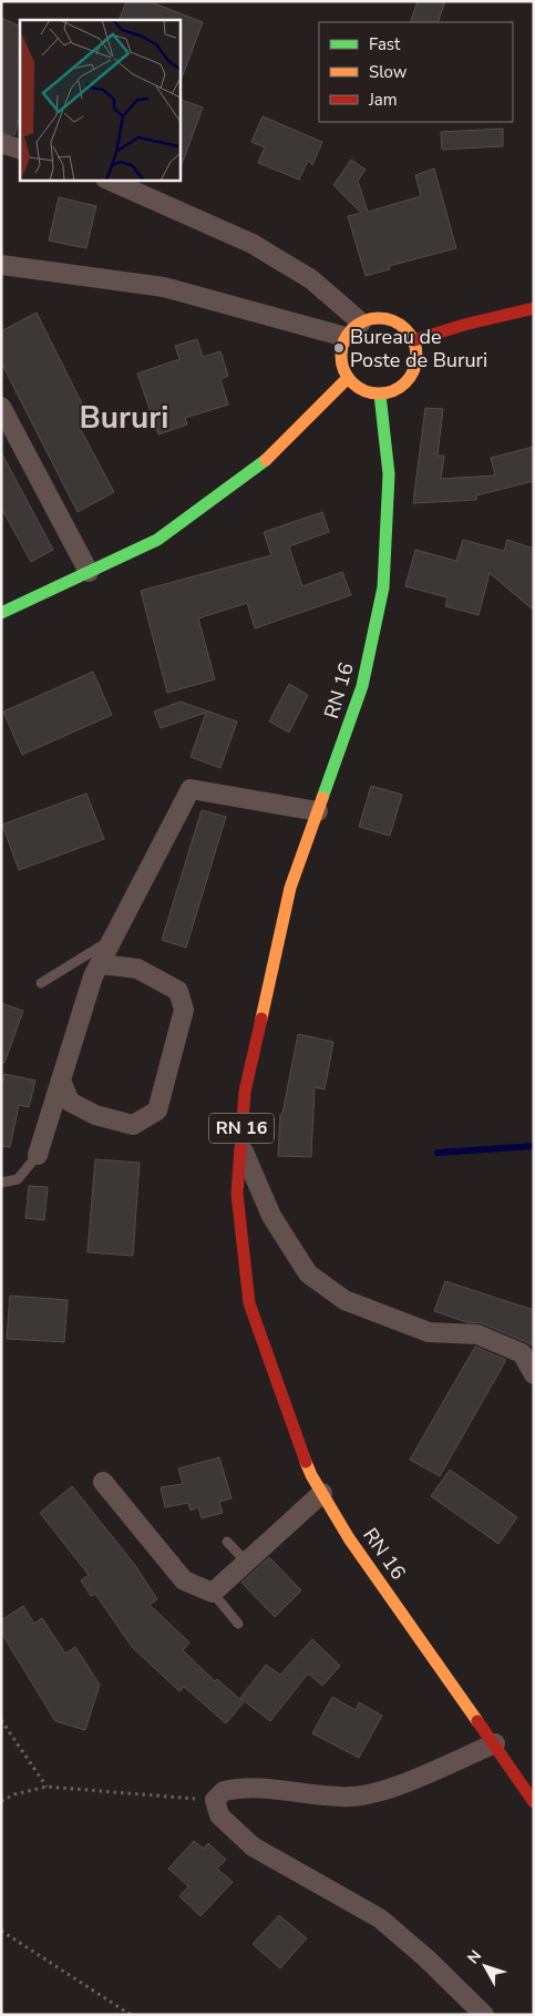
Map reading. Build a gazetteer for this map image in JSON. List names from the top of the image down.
{
  "streets": {
    "main road": ["RN 16"]
  },
  "districts": ["Bururi"],
  "places": ["Bureau de Poste de Bururi"],
  "legend": ["Fast", "Slow", "Jam"],
  "north": "top left"
}
